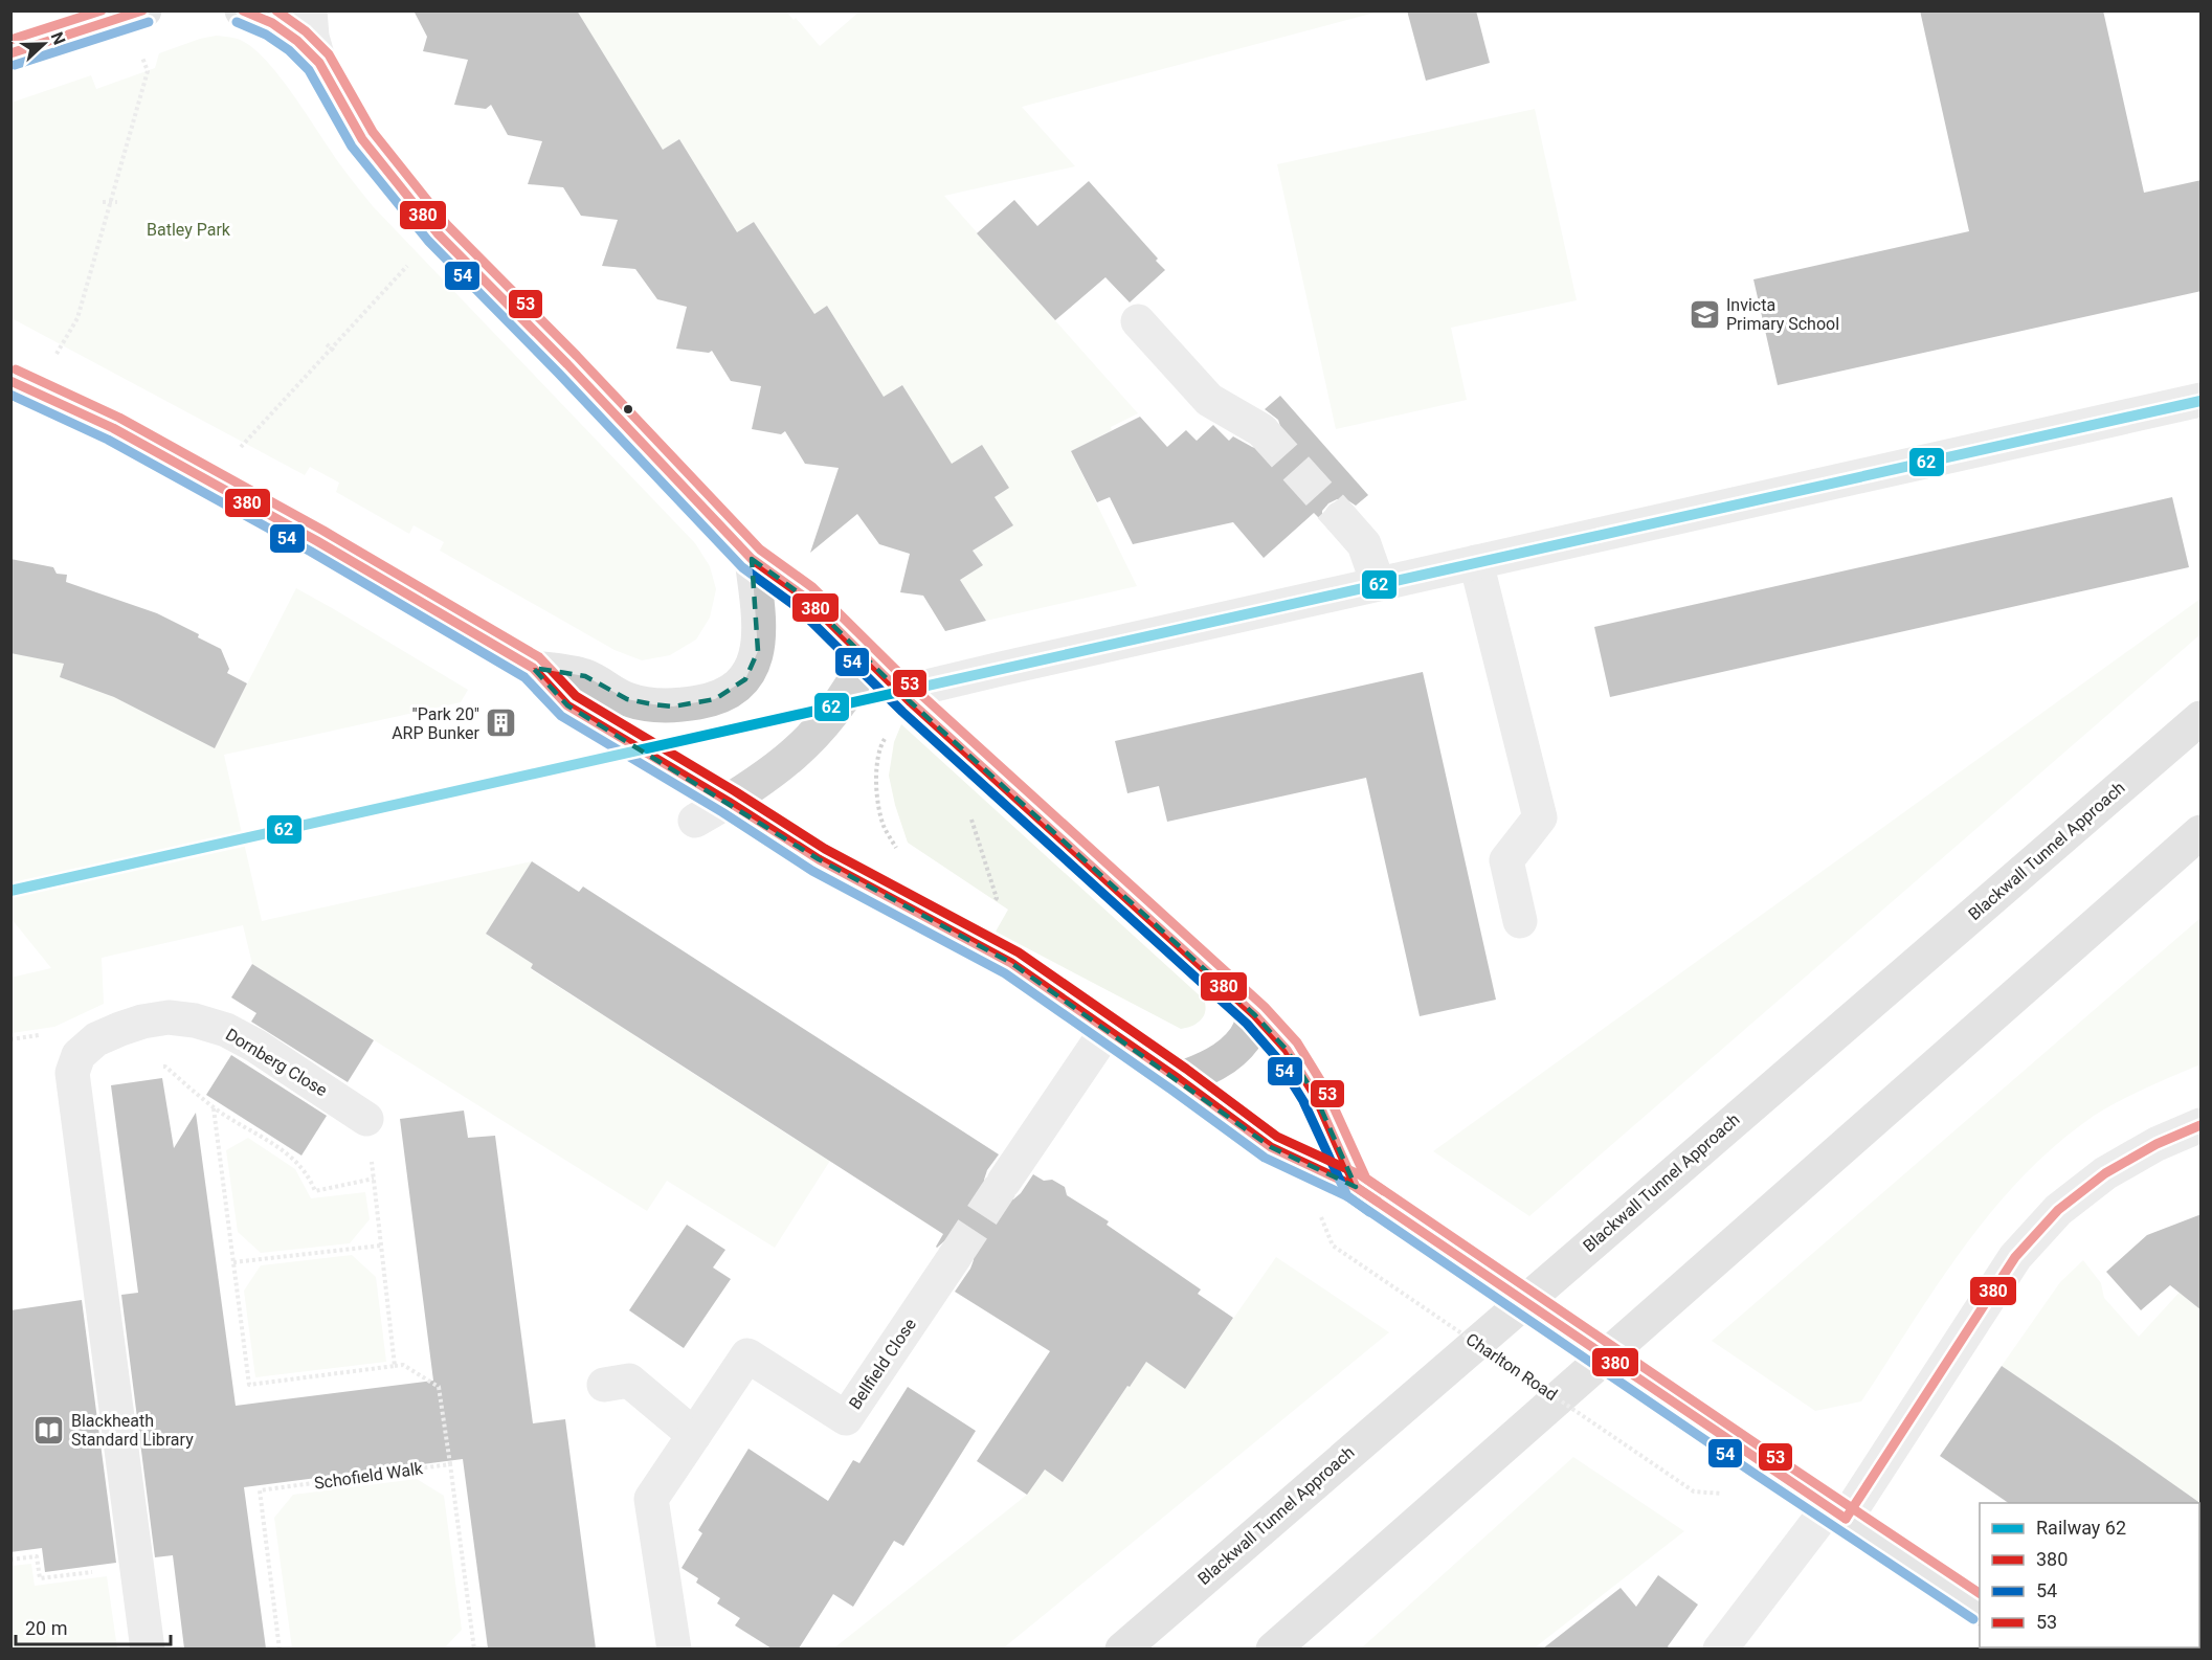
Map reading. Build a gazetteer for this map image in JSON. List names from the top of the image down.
{
  "streets": {
    "highway": ["Blackwall Tunnel Approach"],
    "street": ["Dornberg Close", "Bellfield Close"],
    "path": ["Charlton Road", "Schofield Walk"]
  },
  "parks": ["Batley Park"],
  "places": {
    "school or university": ["Invicta Primary School"],
    "building": ["\"Park 20\" ARP Bunker"],
    "library": ["Blackheath Standard Library"]
  },
  "lines": [
    "transit line 380",
    "transit line 53",
    "transit line 54",
    "rail line 62"
  ],
  "legend": [
    "Railway 62",
    "380",
    "54",
    "53"
  ],
  "scale_bar": "20 m",
  "north": "right"
}
